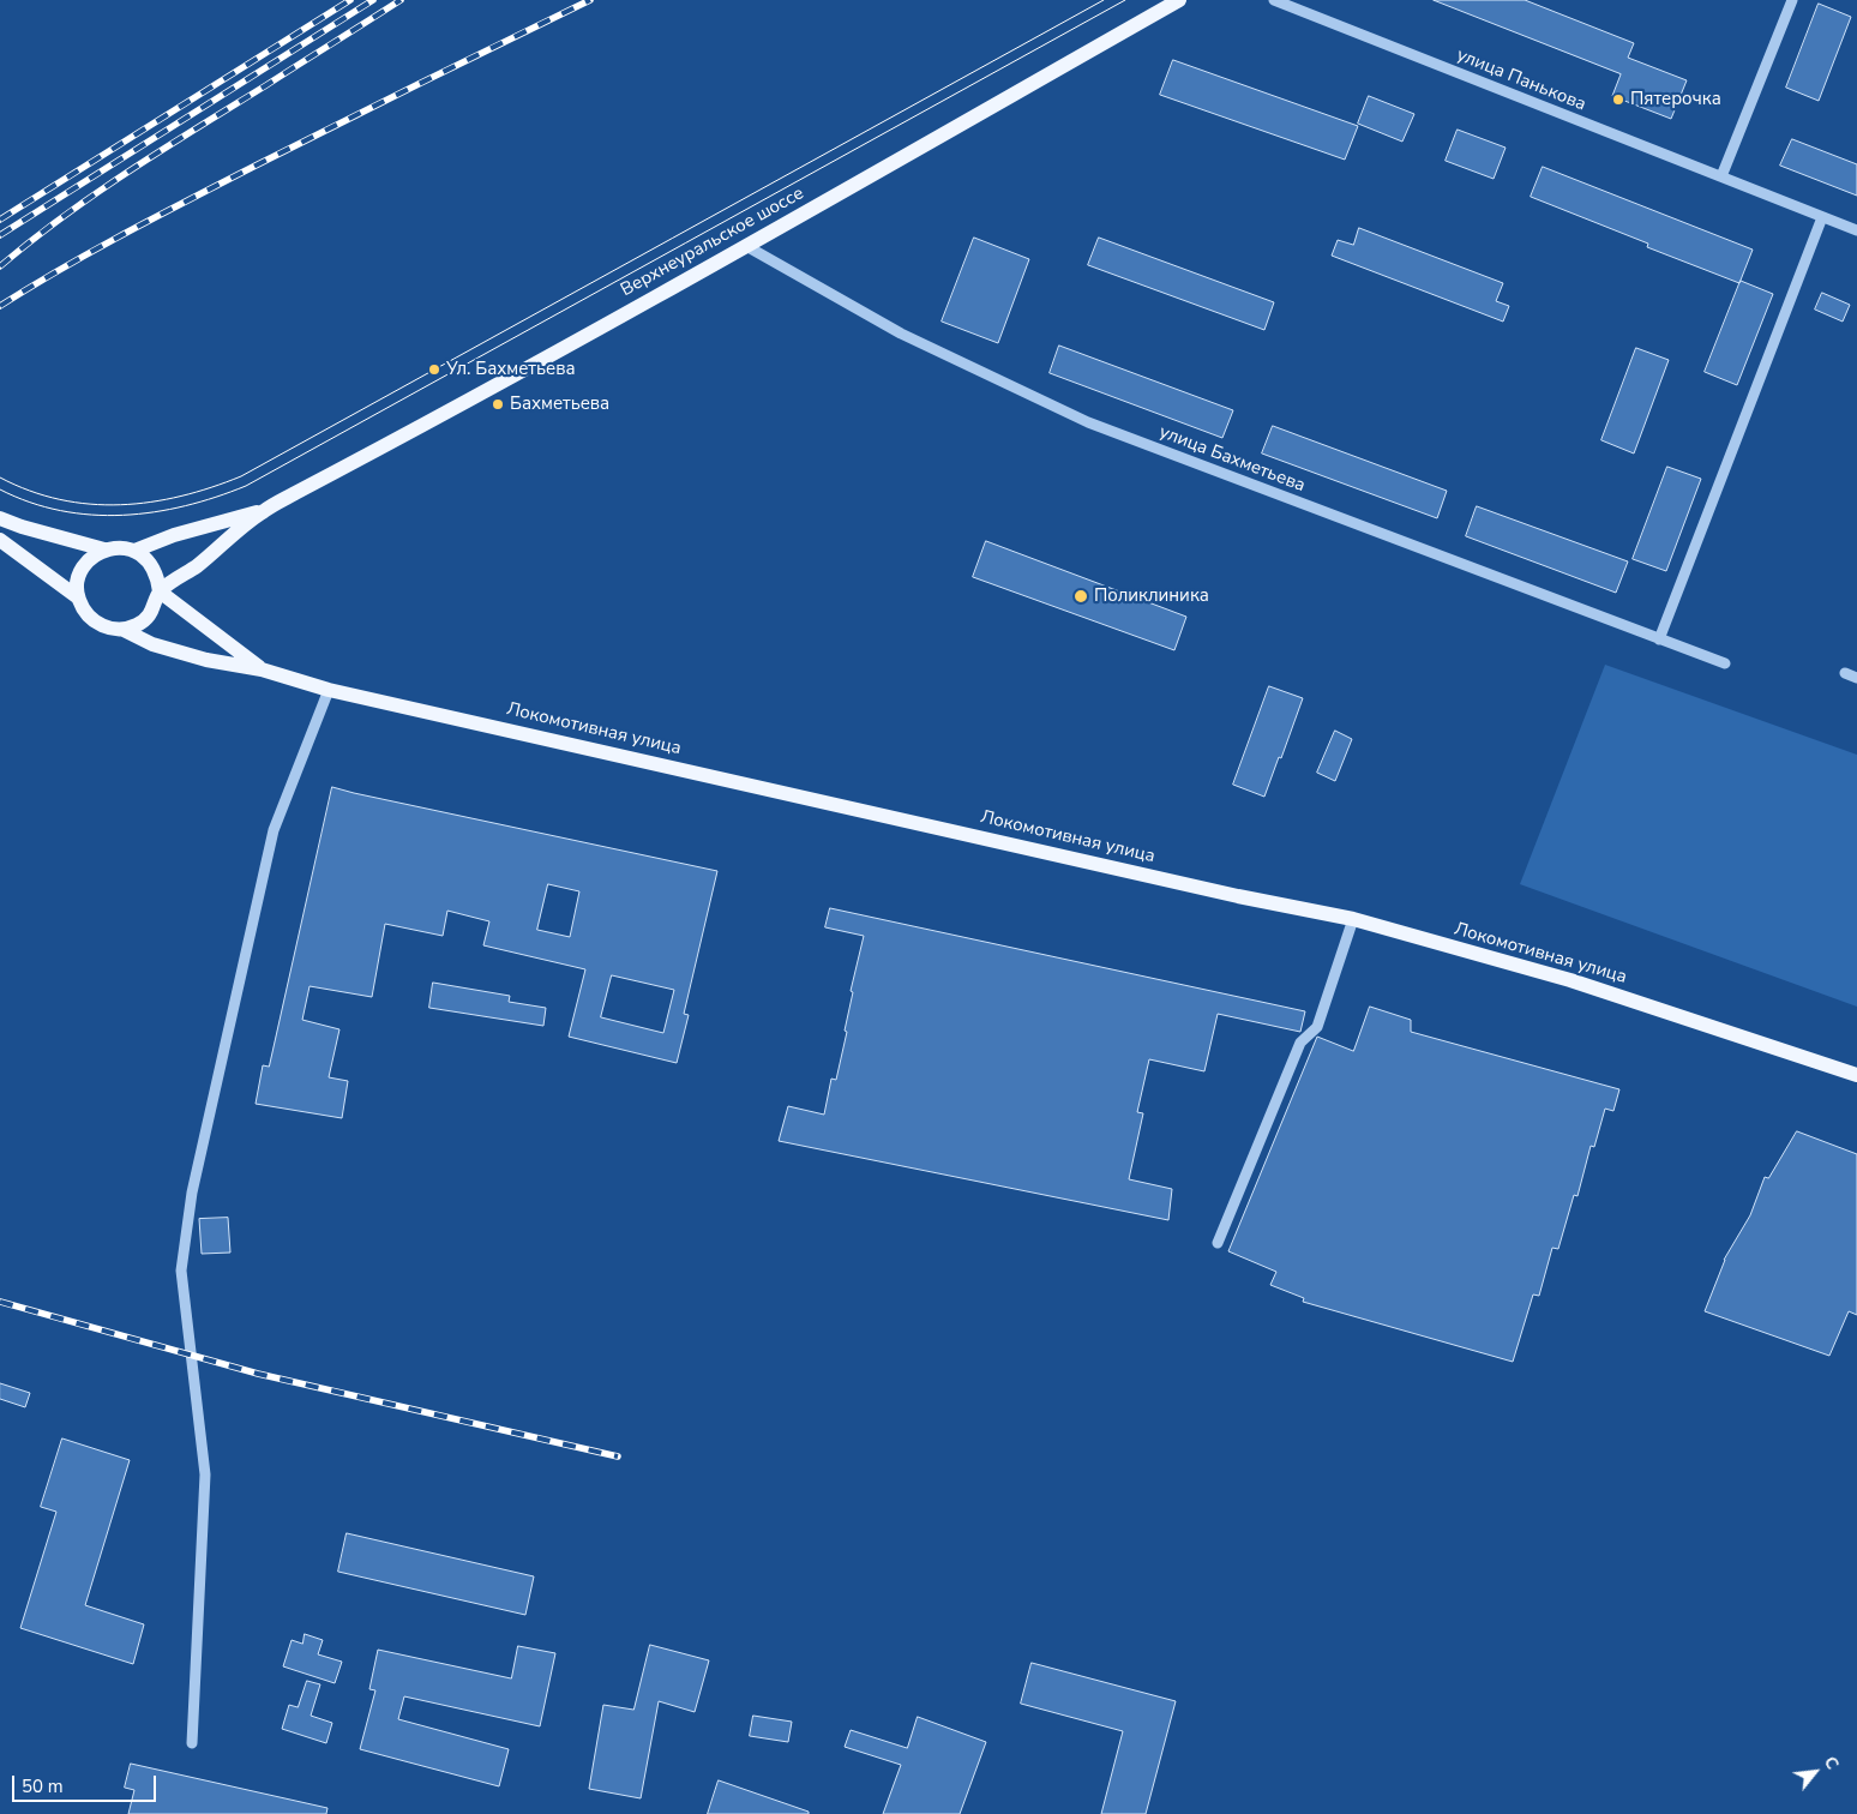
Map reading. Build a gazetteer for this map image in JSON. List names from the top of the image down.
{
  "streets": {
    "main road": ["Верхнеуральское шоссе", "Локомотивная улица"],
    "street": ["улица Панькова", "улица Бахметьева"]
  },
  "crossings": [
    ["Верхнеуральское шоссе", "улица Бахметьева"]
  ],
  "places": [
    "Пятерочка",
    "Ул. Бахметьева",
    "Бахметьева",
    "Поликлиника"
  ],
  "scale_bar": "50 m",
  "north": "top right"
}
